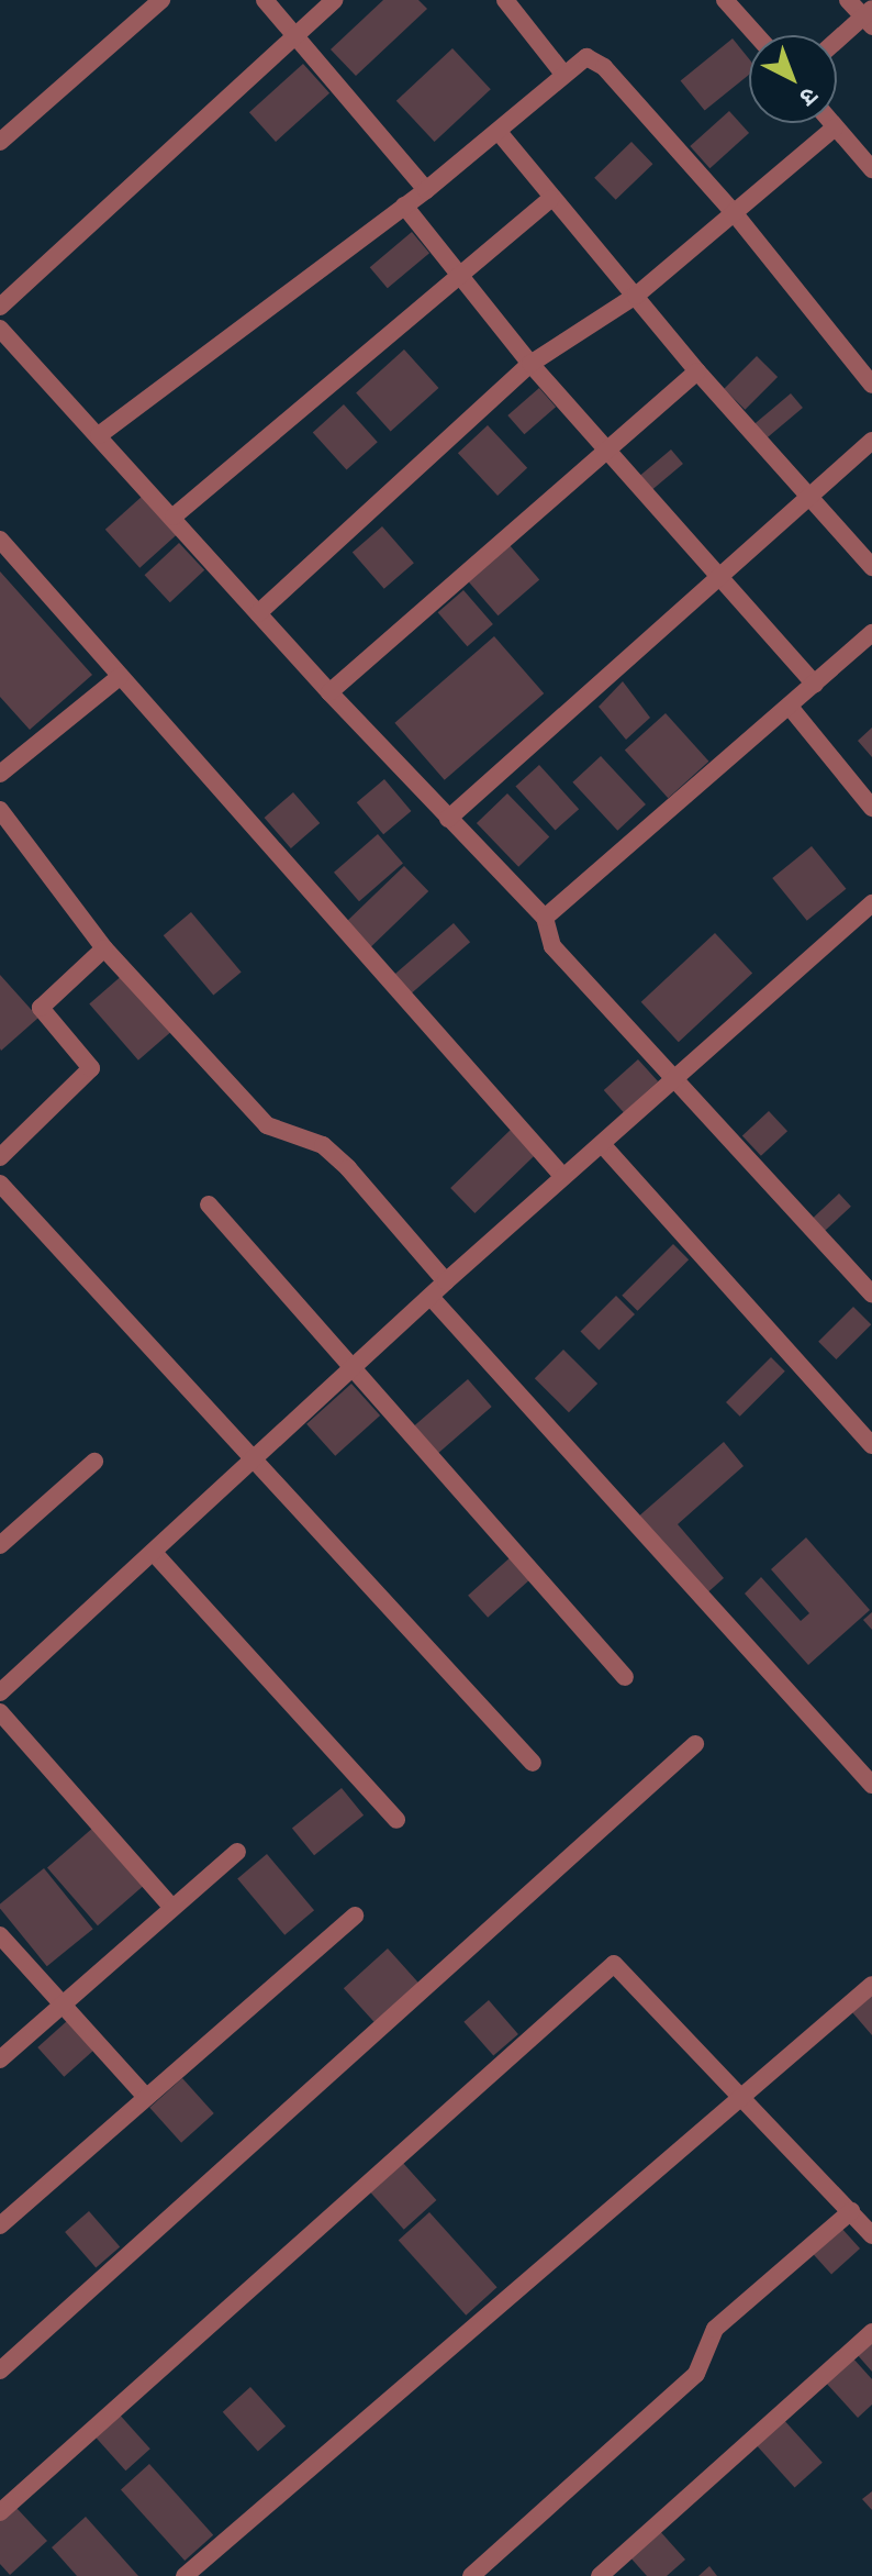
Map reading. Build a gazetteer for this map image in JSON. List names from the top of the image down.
{
  "north": "bottom right"
}
